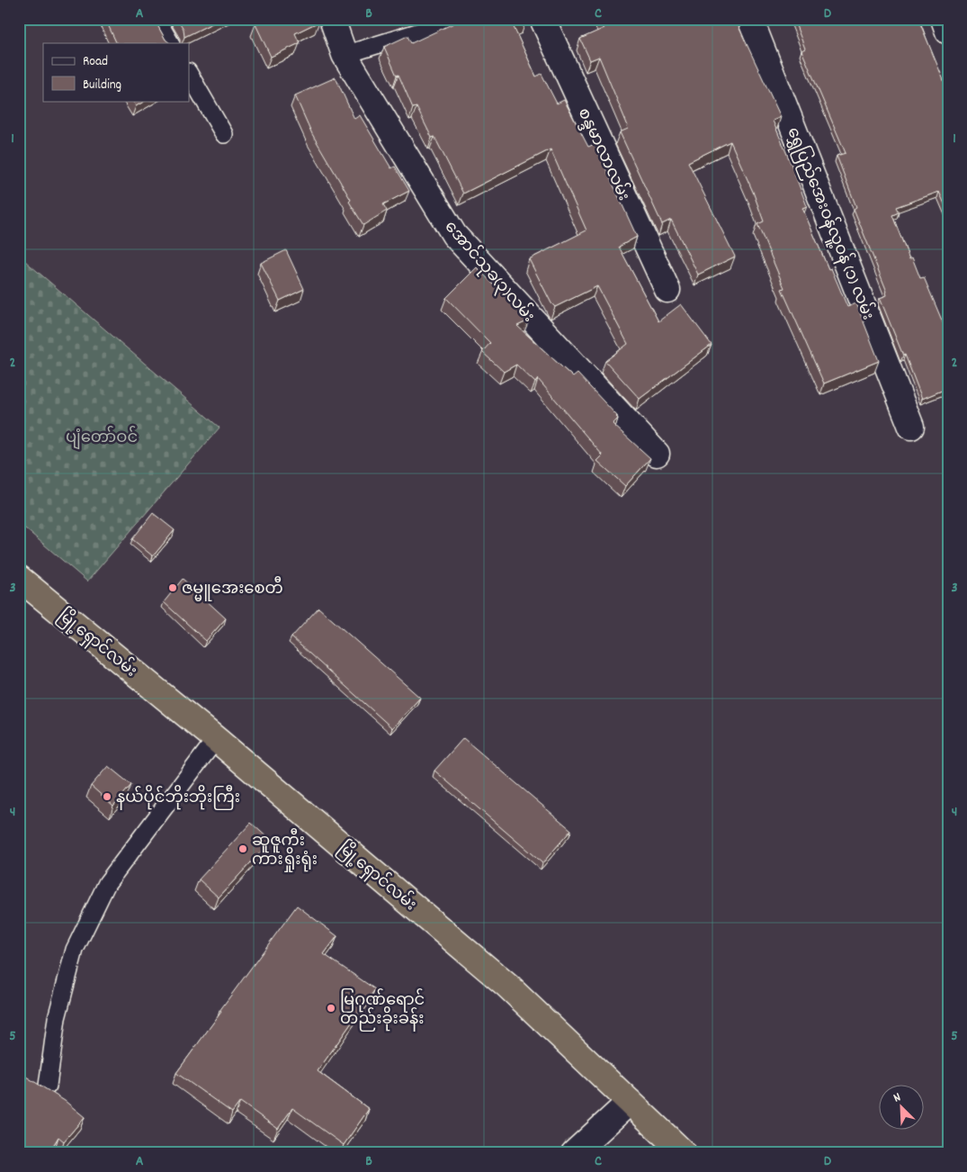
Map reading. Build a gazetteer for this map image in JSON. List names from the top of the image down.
{
  "streets": {
    "highway": ["မြို့ရှောင်လမ်း"],
    "street": ["စန္ဒမာလာလမ်း", "ရွှေပြည်အေးဝန်လူ့ဝန် (၁) လမ်း", "အောင်သုခ(၃)လမ်း"]
  },
  "parks": ["ပျံတော်ဝင်"],
  "places": [
    "ဇမ္မူအေးစေတီ",
    "နယ်ပိုင်ဘိုးဘိုးကြီး",
    "ဆူဇူကီး ကားရှိုးရုံး",
    "မြဂုဏ်ရောင် တည်းခိုးခန်း"
  ],
  "legend": ["Road", "Building"],
  "north": "top left",
  "grid": {
    "columns": [
      "A",
      "B",
      "C",
      "D"
    ],
    "rows": [
      "1",
      "2",
      "3",
      "4",
      "5"
    ]
  }
}
